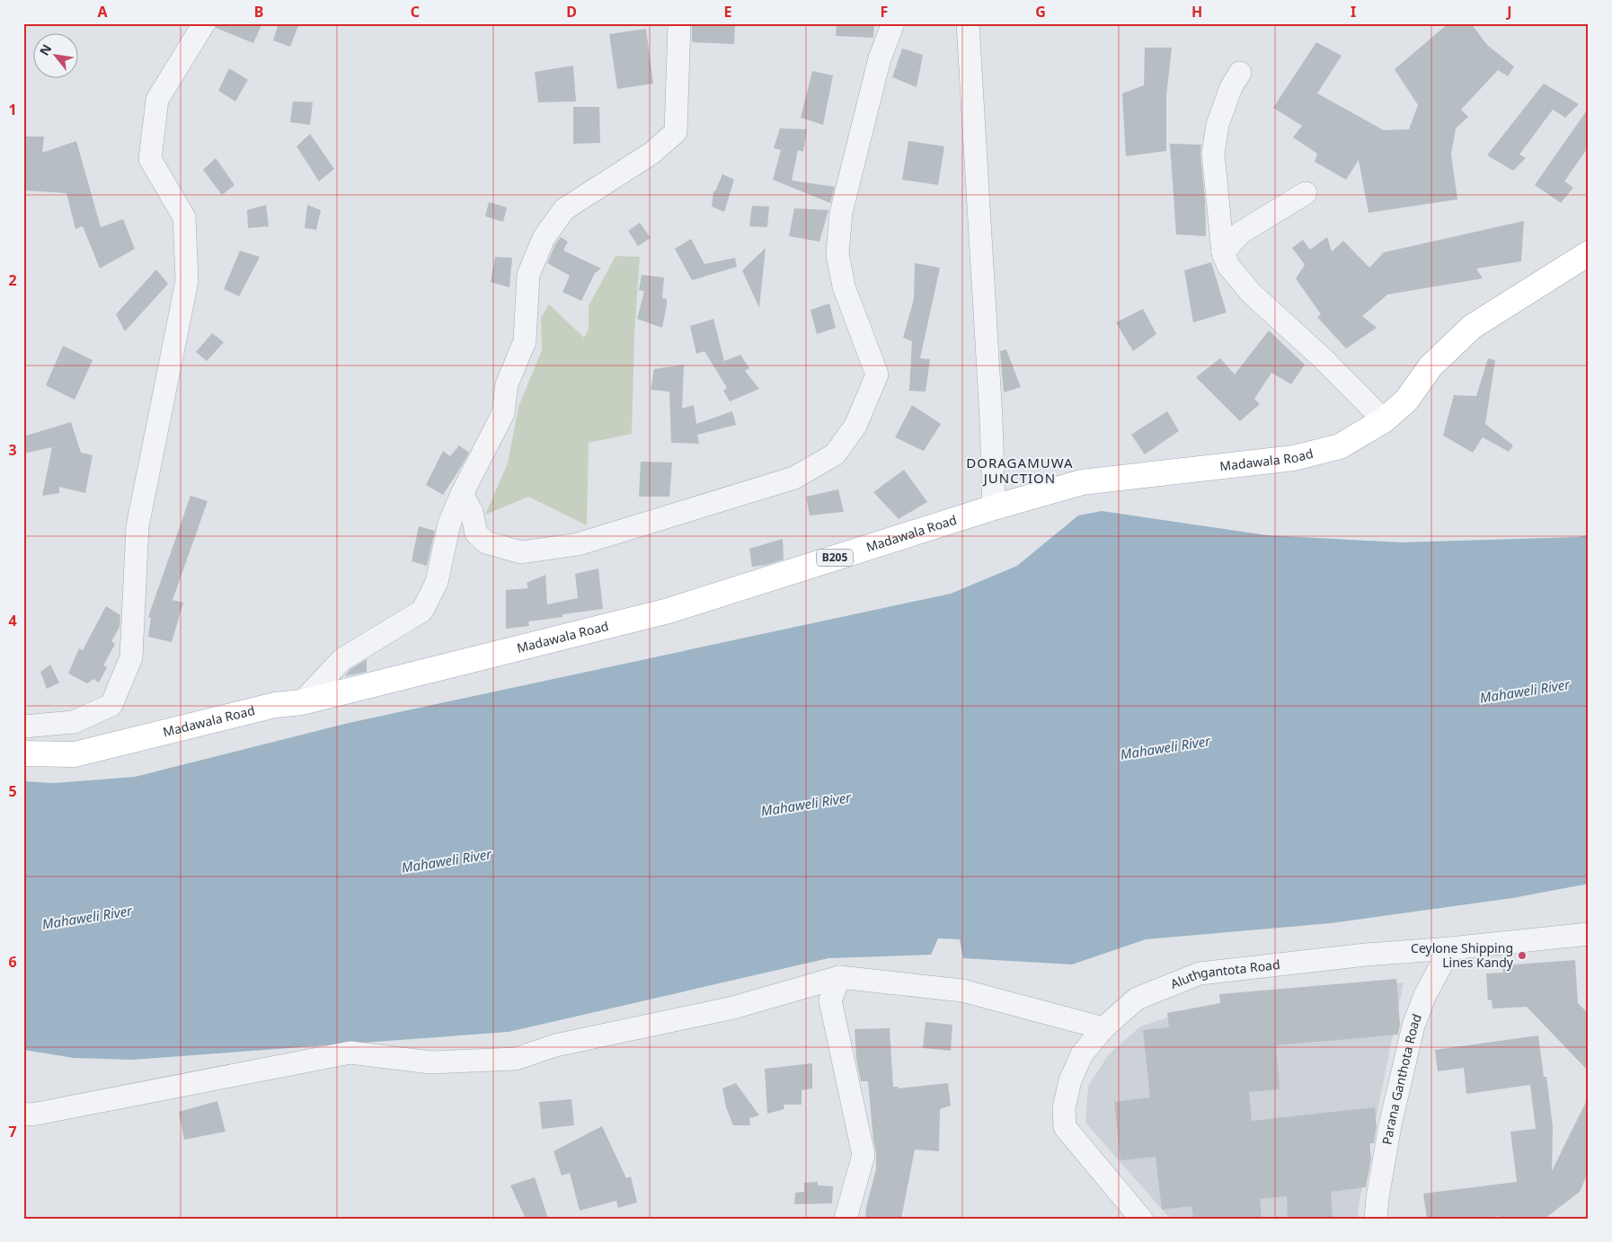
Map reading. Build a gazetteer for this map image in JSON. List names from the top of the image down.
{
  "streets": {
    "main road": ["Madawala Road", "B205"],
    "street": ["Aluthgantota Road", "Parana Ganthota Road"]
  },
  "crossings": [
    ["Aluthgantota Road", "Parana Ganthota Road"]
  ],
  "districts": ["DORAGAMUWA JUNCTION"],
  "water": ["Mahaweli River"],
  "places": ["Ceylone Shipping Lines Kandy"],
  "north": "top left",
  "grid": {
    "columns": [
      "A",
      "B",
      "C",
      "D",
      "E",
      "F",
      "G",
      "H",
      "I",
      "J"
    ],
    "rows": [
      "1",
      "2",
      "3",
      "4",
      "5",
      "6",
      "7"
    ]
  }
}
